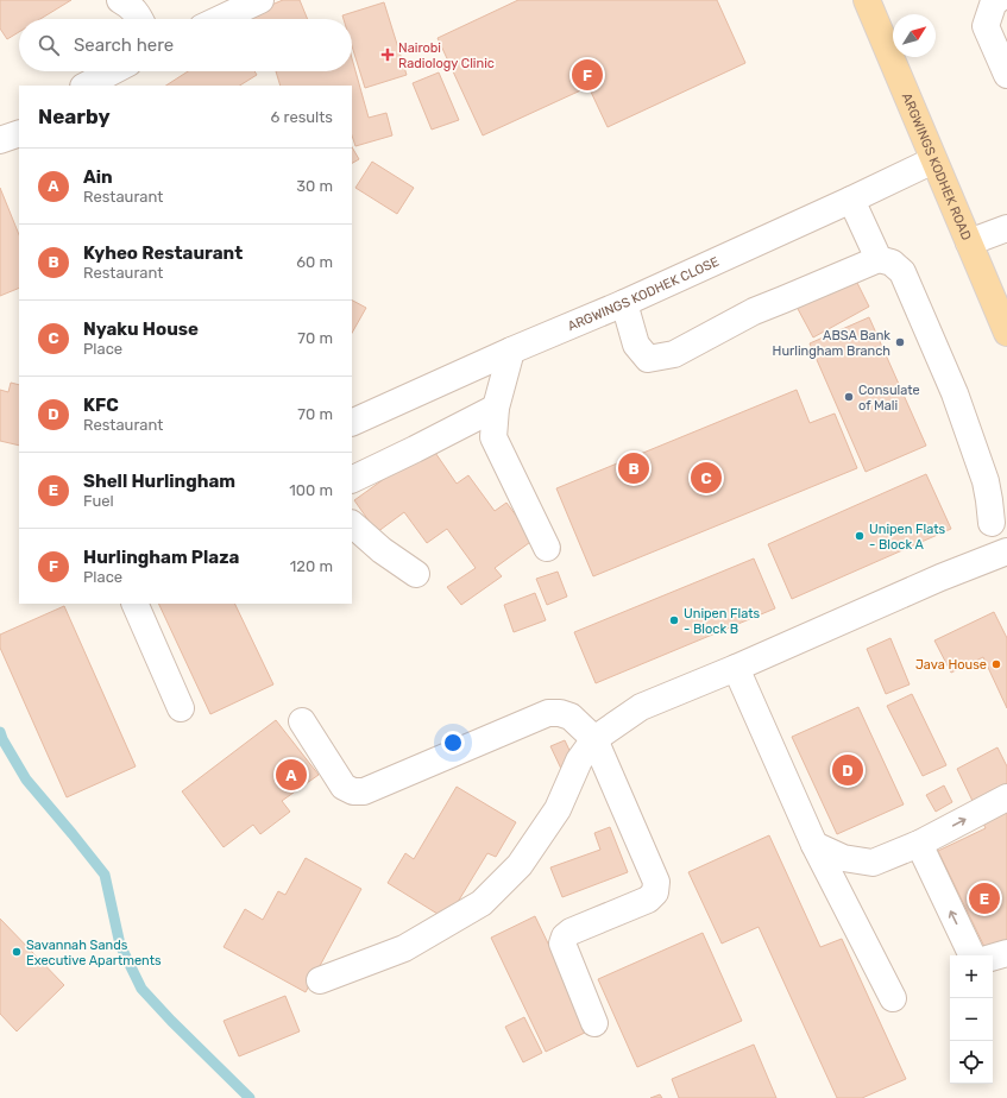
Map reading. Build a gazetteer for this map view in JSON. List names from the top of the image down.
{
  "streets": {
    "main road": ["ARGWINGS KODHEK ROAD"],
    "street": ["ARGWINGS KODHEK CLOSE"]
  },
  "crossings": [
    ["ARGWINGS KODHEK ROAD", "ARGWINGS KODHEK CLOSE"]
  ],
  "places": {
    "health": ["Nairobi Radiology Clinic"],
    "other": [
      "ABSA Bank Hurlingham Branch",
      "Consulate of Mali",
      "Unipen Flats - Block A",
      "Unipen Flats - Block B",
      "Java House",
      "Savannah Sands Executive Apartments"
    ]
  },
  "north": "top right",
  "page": {
    "search": "Search here",
    "pins": [
      "F",
      "B",
      "C",
      "D",
      "A",
      "E"
    ],
    "heading": ["Nearby", "6 results"],
    "list": [
      {
        "mark": "A",
        "name": "Ain",
        "note": "Restaurant",
        "value": "30 m"
      },
      {
        "mark": "B",
        "name": "Kyheo Restaurant",
        "note": "Restaurant",
        "value": "60 m"
      },
      {
        "mark": "C",
        "name": "Nyaku House",
        "note": "Place",
        "value": "70 m"
      },
      {
        "mark": "D",
        "name": "KFC",
        "note": "Restaurant",
        "value": "70 m"
      },
      {
        "mark": "E",
        "name": "Shell Hurlingham",
        "note": "Fuel",
        "value": "100 m"
      },
      {
        "mark": "F",
        "name": "Hurlingham Plaza",
        "note": "Place",
        "value": "120 m"
      }
    ],
    "map_buttons": ["+", "−"]
  }
}
